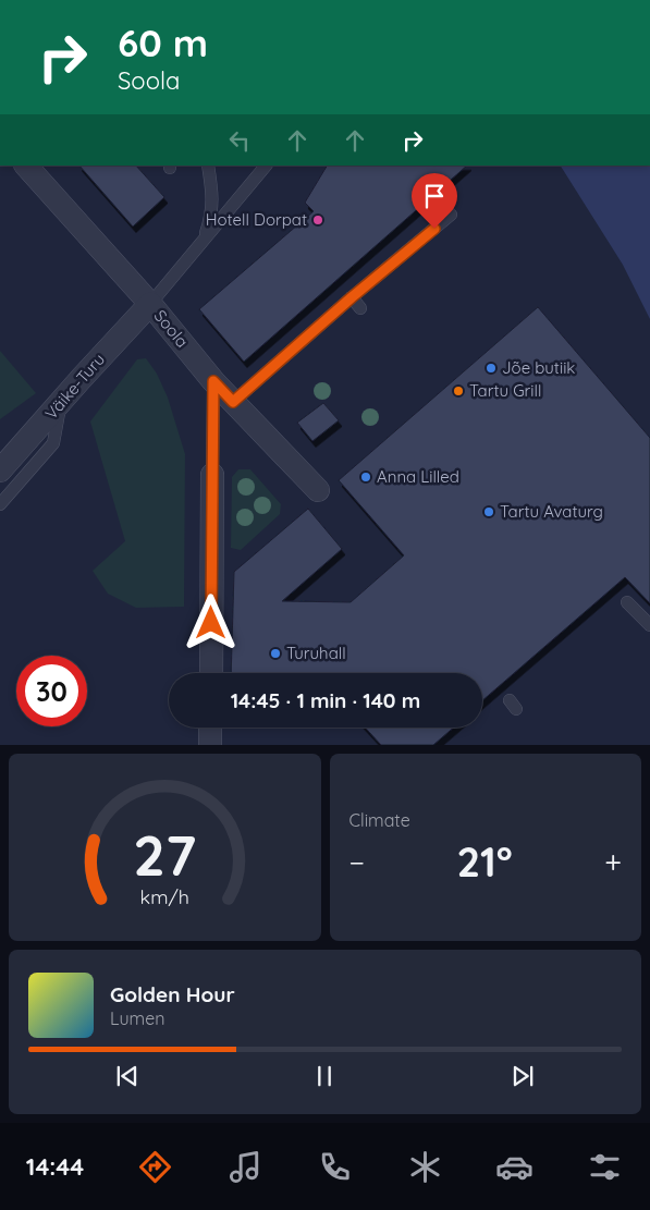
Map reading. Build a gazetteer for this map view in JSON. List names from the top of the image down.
{
  "streets": {
    "street": ["Soola", "Väike-Turu"]
  },
  "crossings": [
    ["Soola", "Väike-Turu"]
  ],
  "places": [
    "Hotell Dorpat",
    "Jõe butiik",
    "Tartu Grill",
    "Anna Lilled",
    "Tartu Avaturg",
    "Turuhall"
  ],
  "page": {
    "turn": ["60 m", "Soola"],
    "limit": "30",
    "trip": "14:45 · 1 min · 140 m",
    "tile": "Climate",
    "heat": ["−", "21°", "+"],
    "song": ["Golden Hour", "Lumen"],
    "tabs": "14:44",
    "gauge": ["27", "km/h"]
  }
}
